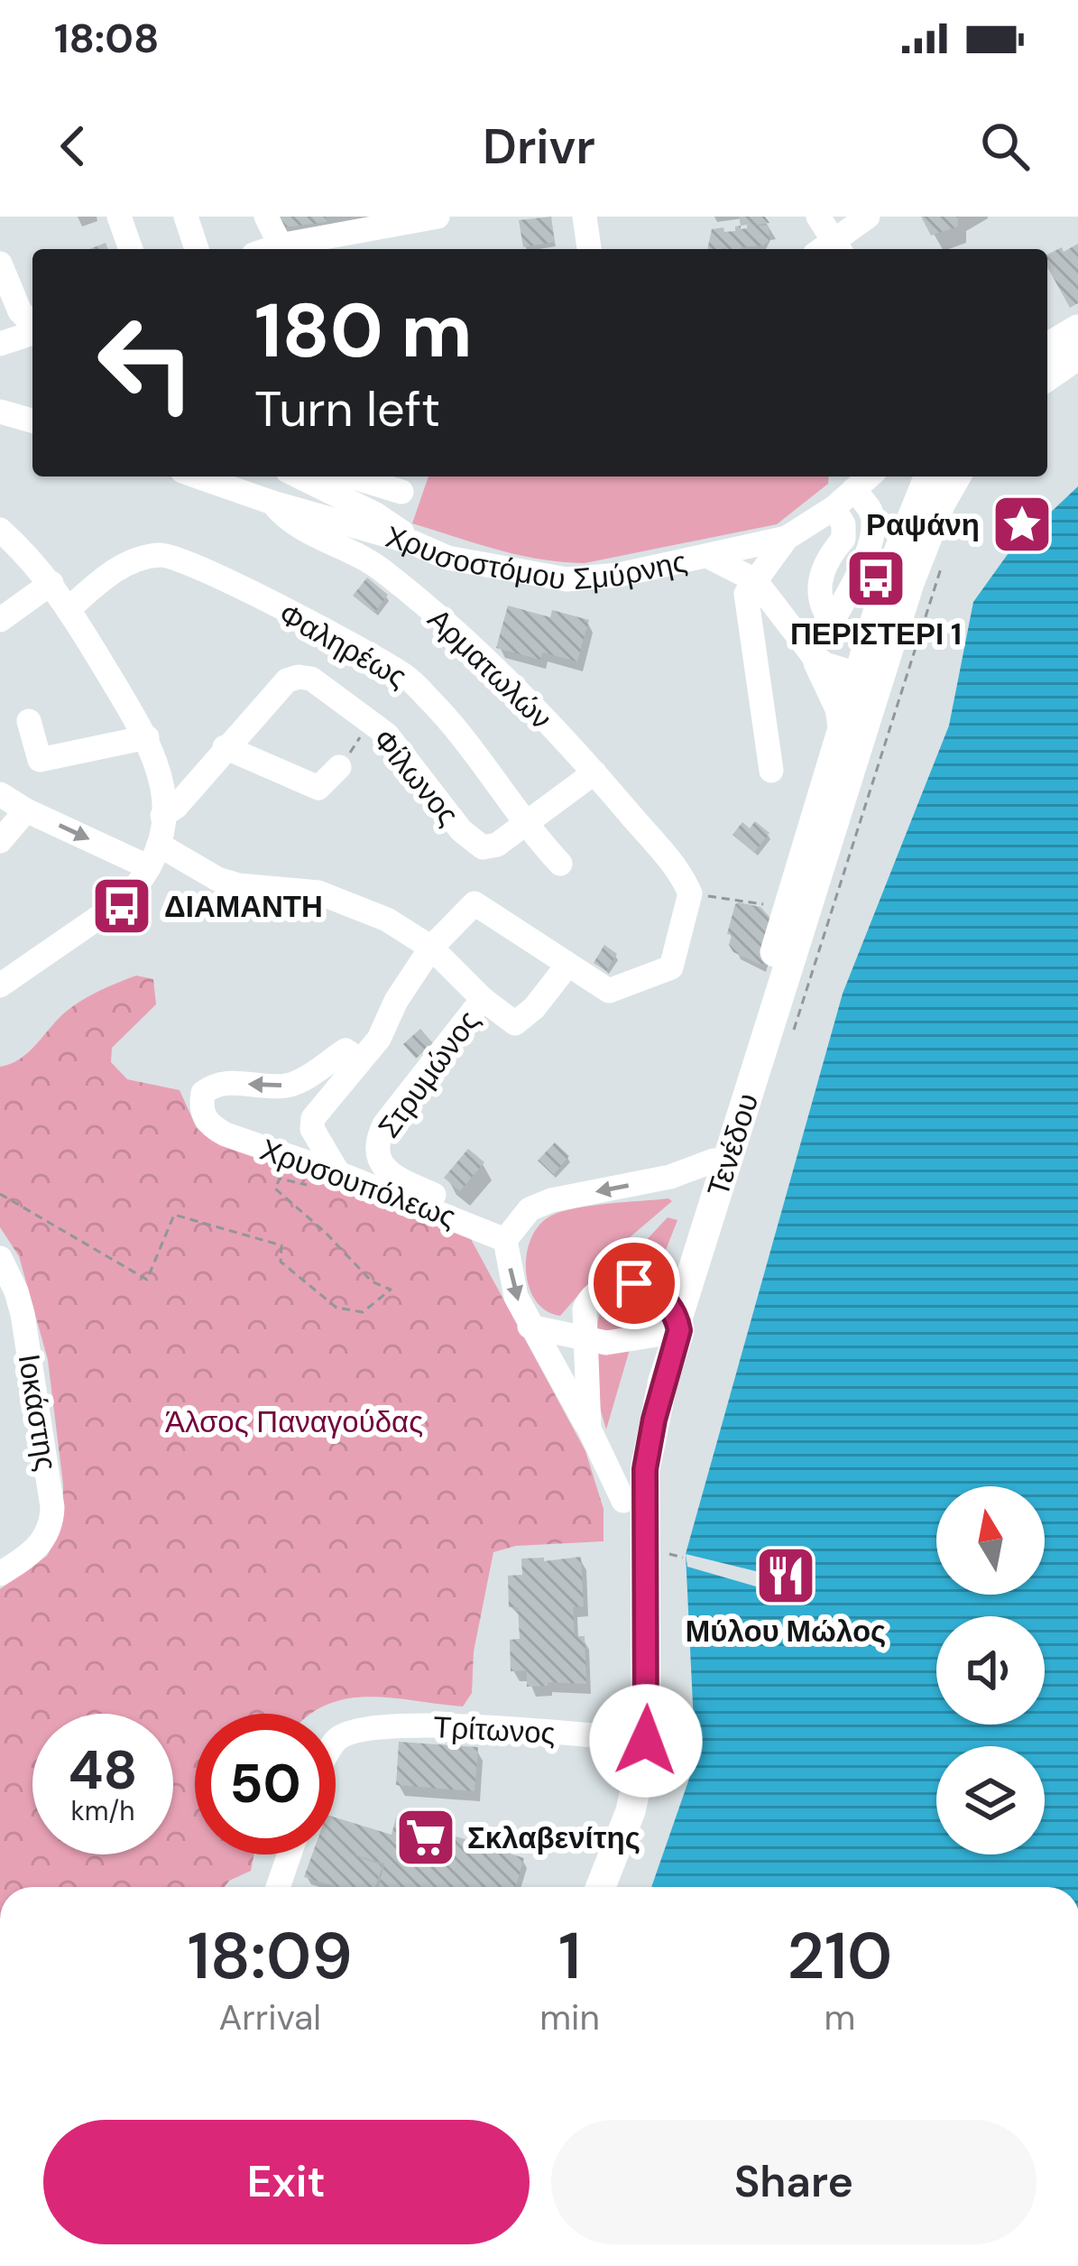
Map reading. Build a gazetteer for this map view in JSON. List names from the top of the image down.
{
  "streets": {
    "main road": ["Τενέδου"],
    "street": [
      "Χρυσοστόμου Σμύρνης",
      "Φαληρέως",
      "Αρματωλών",
      "Φίλωνος",
      "Στρυμώνος",
      "Χρυσουπόλεως",
      "Ιοκάστης",
      "Τρίτωνος"
    ]
  },
  "crossings": [
    ["Χρυσοστόμου Σμύρνης", "Αρματωλών"],
    ["Φαληρέως", "Φίλωνος"],
    ["Αρματωλών", "Φίλωνος"],
    ["Στρυμώνος", "Χρυσουπόλεως"],
    ["Τενέδου", "Τρίτωνος"]
  ],
  "parks": ["Άλσος Παναγούδας"],
  "places": {
    "place": ["Ραψάνη"],
    "bus stop": ["ΠΕΡΙΣΤΕΡΙ 1", "ΔΙΑΜΑΝΤΗ"],
    "restaurant": ["Μύλου Μώλος"],
    "supermarket": ["Σκλαβενίτης"]
  },
  "north": "top",
  "page": {
    "status": "18:08",
    "header": "Drivr",
    "turn": ["180 m", "Turn left"],
    "speed": "48 km/h",
    "limit": "50",
    "eta": [
      "18:09",
      "Arrival",
      "1",
      "min",
      "210",
      "m"
    ],
    "buttons": ["Exit", "Share"]
  }
}
